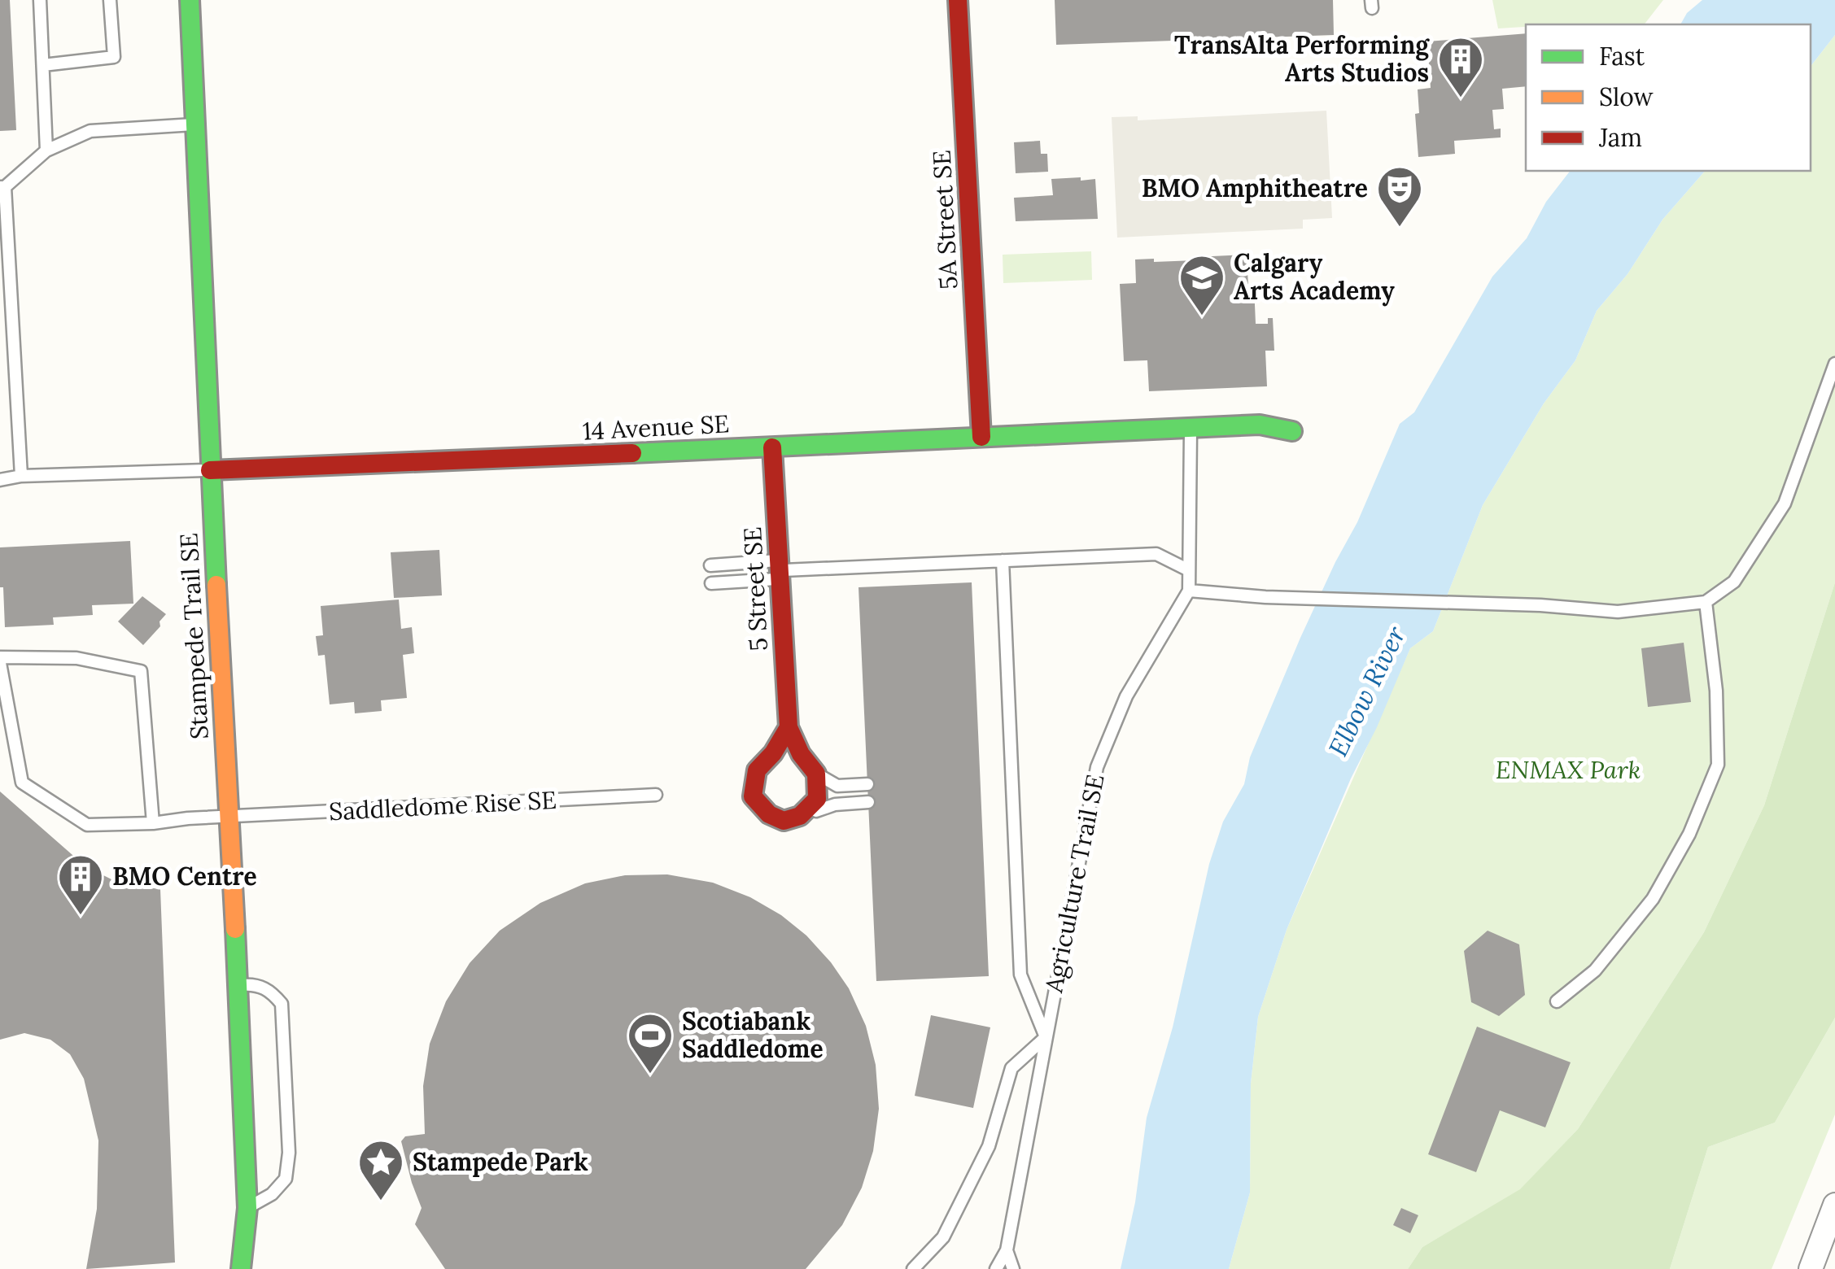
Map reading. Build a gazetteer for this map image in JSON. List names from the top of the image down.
{
  "streets": {
    "street": [
      "5A Street SE",
      "14 Avenue SE",
      "5 Street SE",
      "Stampede Trail SE"
    ],
    "lane": ["Saddledome Rise SE", "Agriculture Trail SE"]
  },
  "crossings": [
    ["5A Street SE", "14 Avenue SE"],
    ["14 Avenue SE", "5 Street SE"],
    ["14 Avenue SE", "Stampede Trail SE"],
    ["Stampede Trail SE", "Saddledome Rise SE"]
  ],
  "water": ["Elbow River"],
  "parks": ["ENMAX Park"],
  "places": {
    "building": ["TransAlta Performing Arts Studios", "BMO Centre"],
    "theatre": ["BMO Amphitheatre"],
    "school or university": ["Calgary Arts Academy"],
    "sports": ["Scotiabank Saddledome"],
    "place": ["Stampede Park"]
  },
  "legend": ["Fast", "Slow", "Jam"]
}
